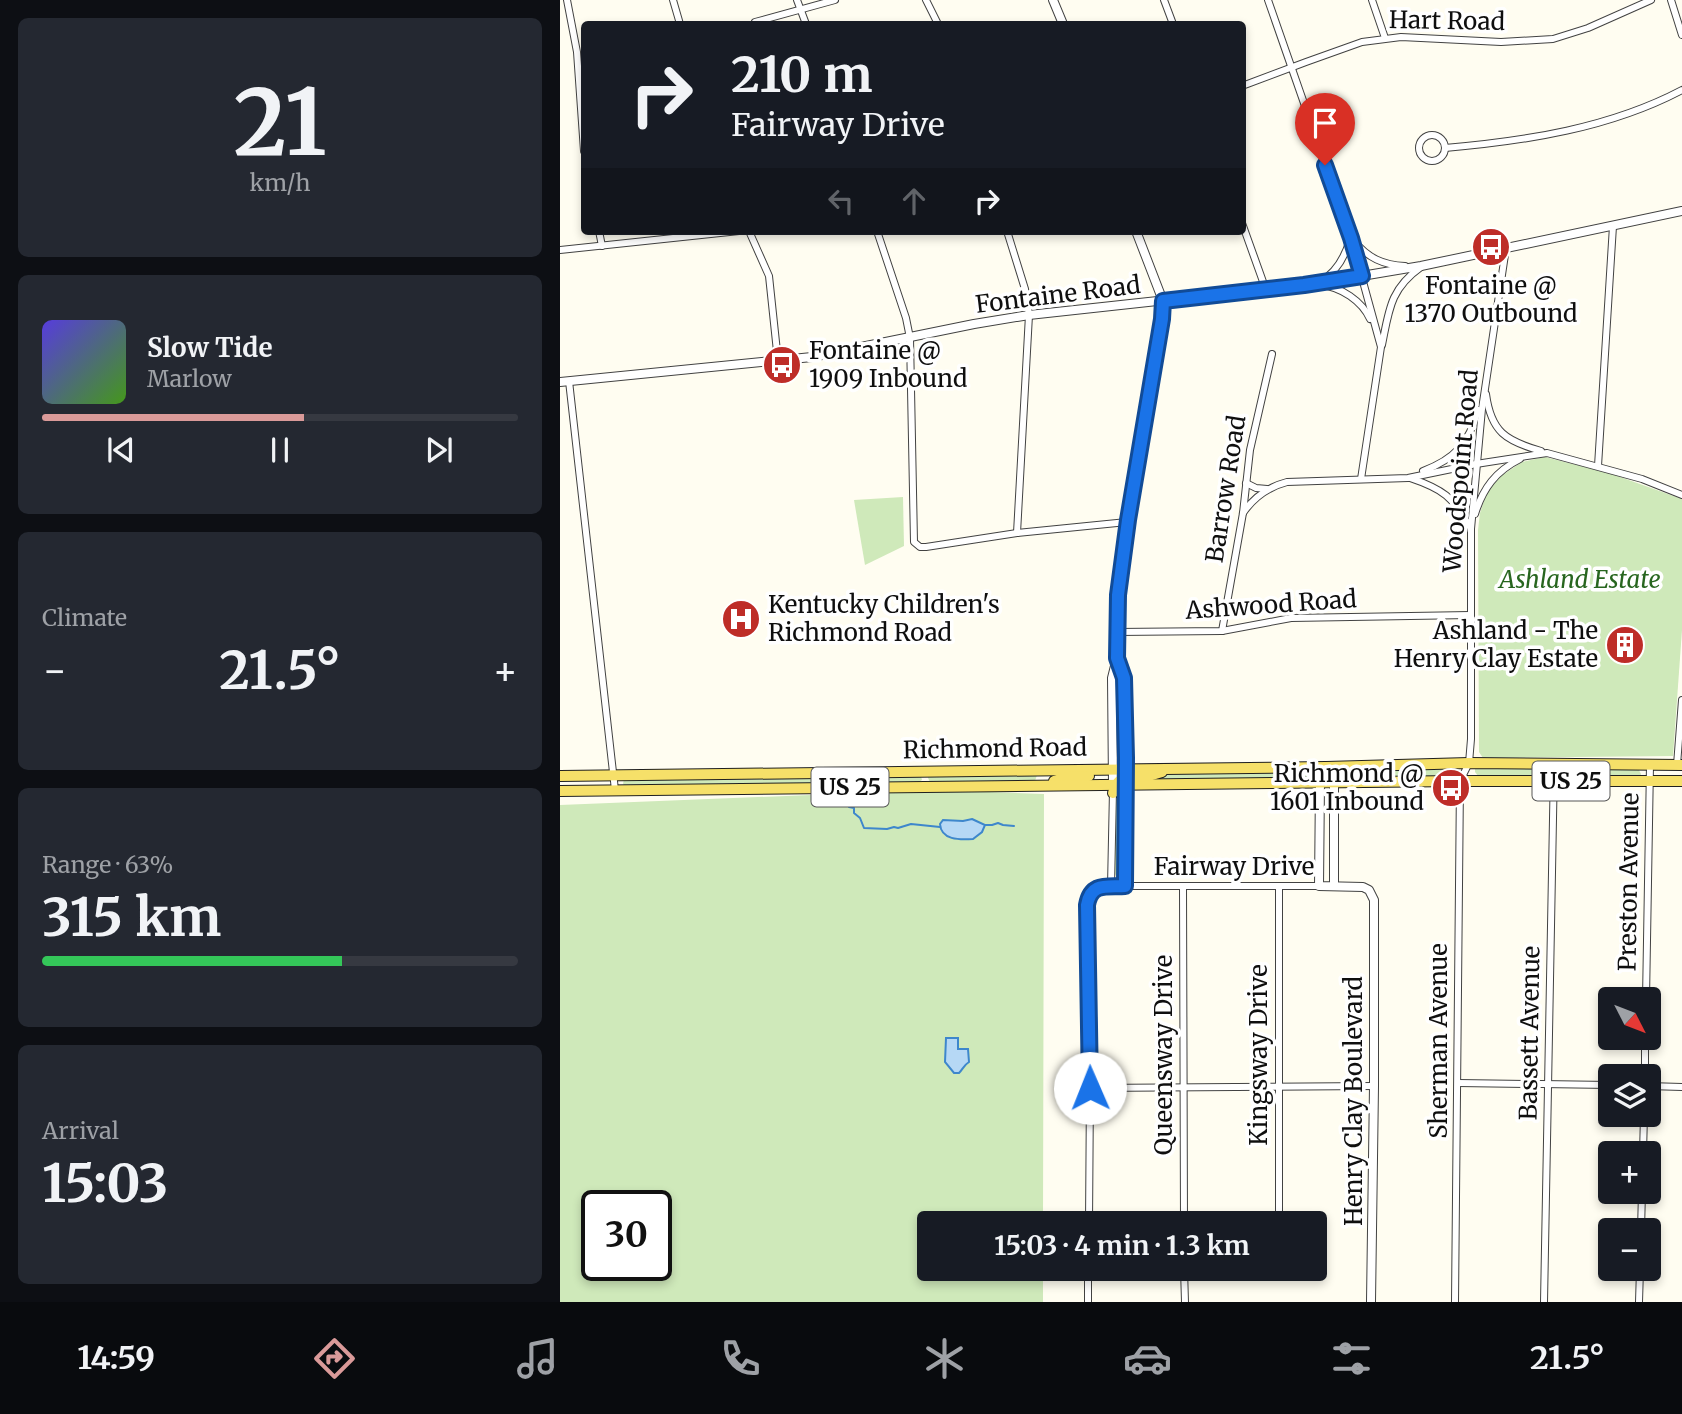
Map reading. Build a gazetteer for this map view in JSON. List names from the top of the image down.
{
  "streets": {
    "main road": ["Richmond Road", "US 25"],
    "street": [
      "Hart Road",
      "Fontaine Road",
      "Woodspoint Road",
      "Barrow Road",
      "Ashwood Road",
      "Fairway Drive",
      "Preston Avenue",
      "Bassett Avenue",
      "Sherman Avenue",
      "Queensway Drive",
      "Kingsway Drive",
      "Henry Clay Boulevard"
    ]
  },
  "crossings": [
    ["Fontaine Road", "Woodspoint Road"],
    ["Woodspoint Road", "Ashwood Road"],
    ["Woodspoint Road", "Richmond Road"],
    ["Woodspoint Road", "US 25"],
    ["Woodspoint Road", "Sherman Avenue"],
    ["Barrow Road", "Ashwood Road"],
    ["Richmond Road", "US 25"],
    ["Richmond Road", "Preston Avenue"],
    ["Richmond Road", "Bassett Avenue"],
    ["Richmond Road", "Sherman Avenue"],
    ["US 25", "Preston Avenue"],
    ["US 25", "Bassett Avenue"],
    ["Fairway Drive", "Queensway Drive"],
    ["Fairway Drive", "Kingsway Drive"],
    ["Fairway Drive", "Henry Clay Boulevard"]
  ],
  "parks": ["Ashland Estate"],
  "places": {
    "bus stop": ["Fontaine @ 1370 Outbound", "Fontaine @ 1909 Inbound", "Richmond @ 1601 Inbound"],
    "hospital": ["Kentucky Children's Richmond Road"],
    "building": ["Ashland - The Henry Clay Estate"]
  },
  "north": "bottom right",
  "page": {
    "tile": [
      ["21", "km/h"],
      "Climate",
      ["Range · 63%", "315 km"],
      ["Arrival", "15:03"]
    ],
    "turn": ["210 m", "Fairway Drive"],
    "song": ["Slow Tide", "Marlow"],
    "heat": ["−", "21.5°", "+"],
    "map_buttons": ["+", "−"],
    "limit": "30",
    "trip": "15:03 · 4 min · 1.3 km",
    "tabs": ["14:59", "21.5°"]
  }
}
